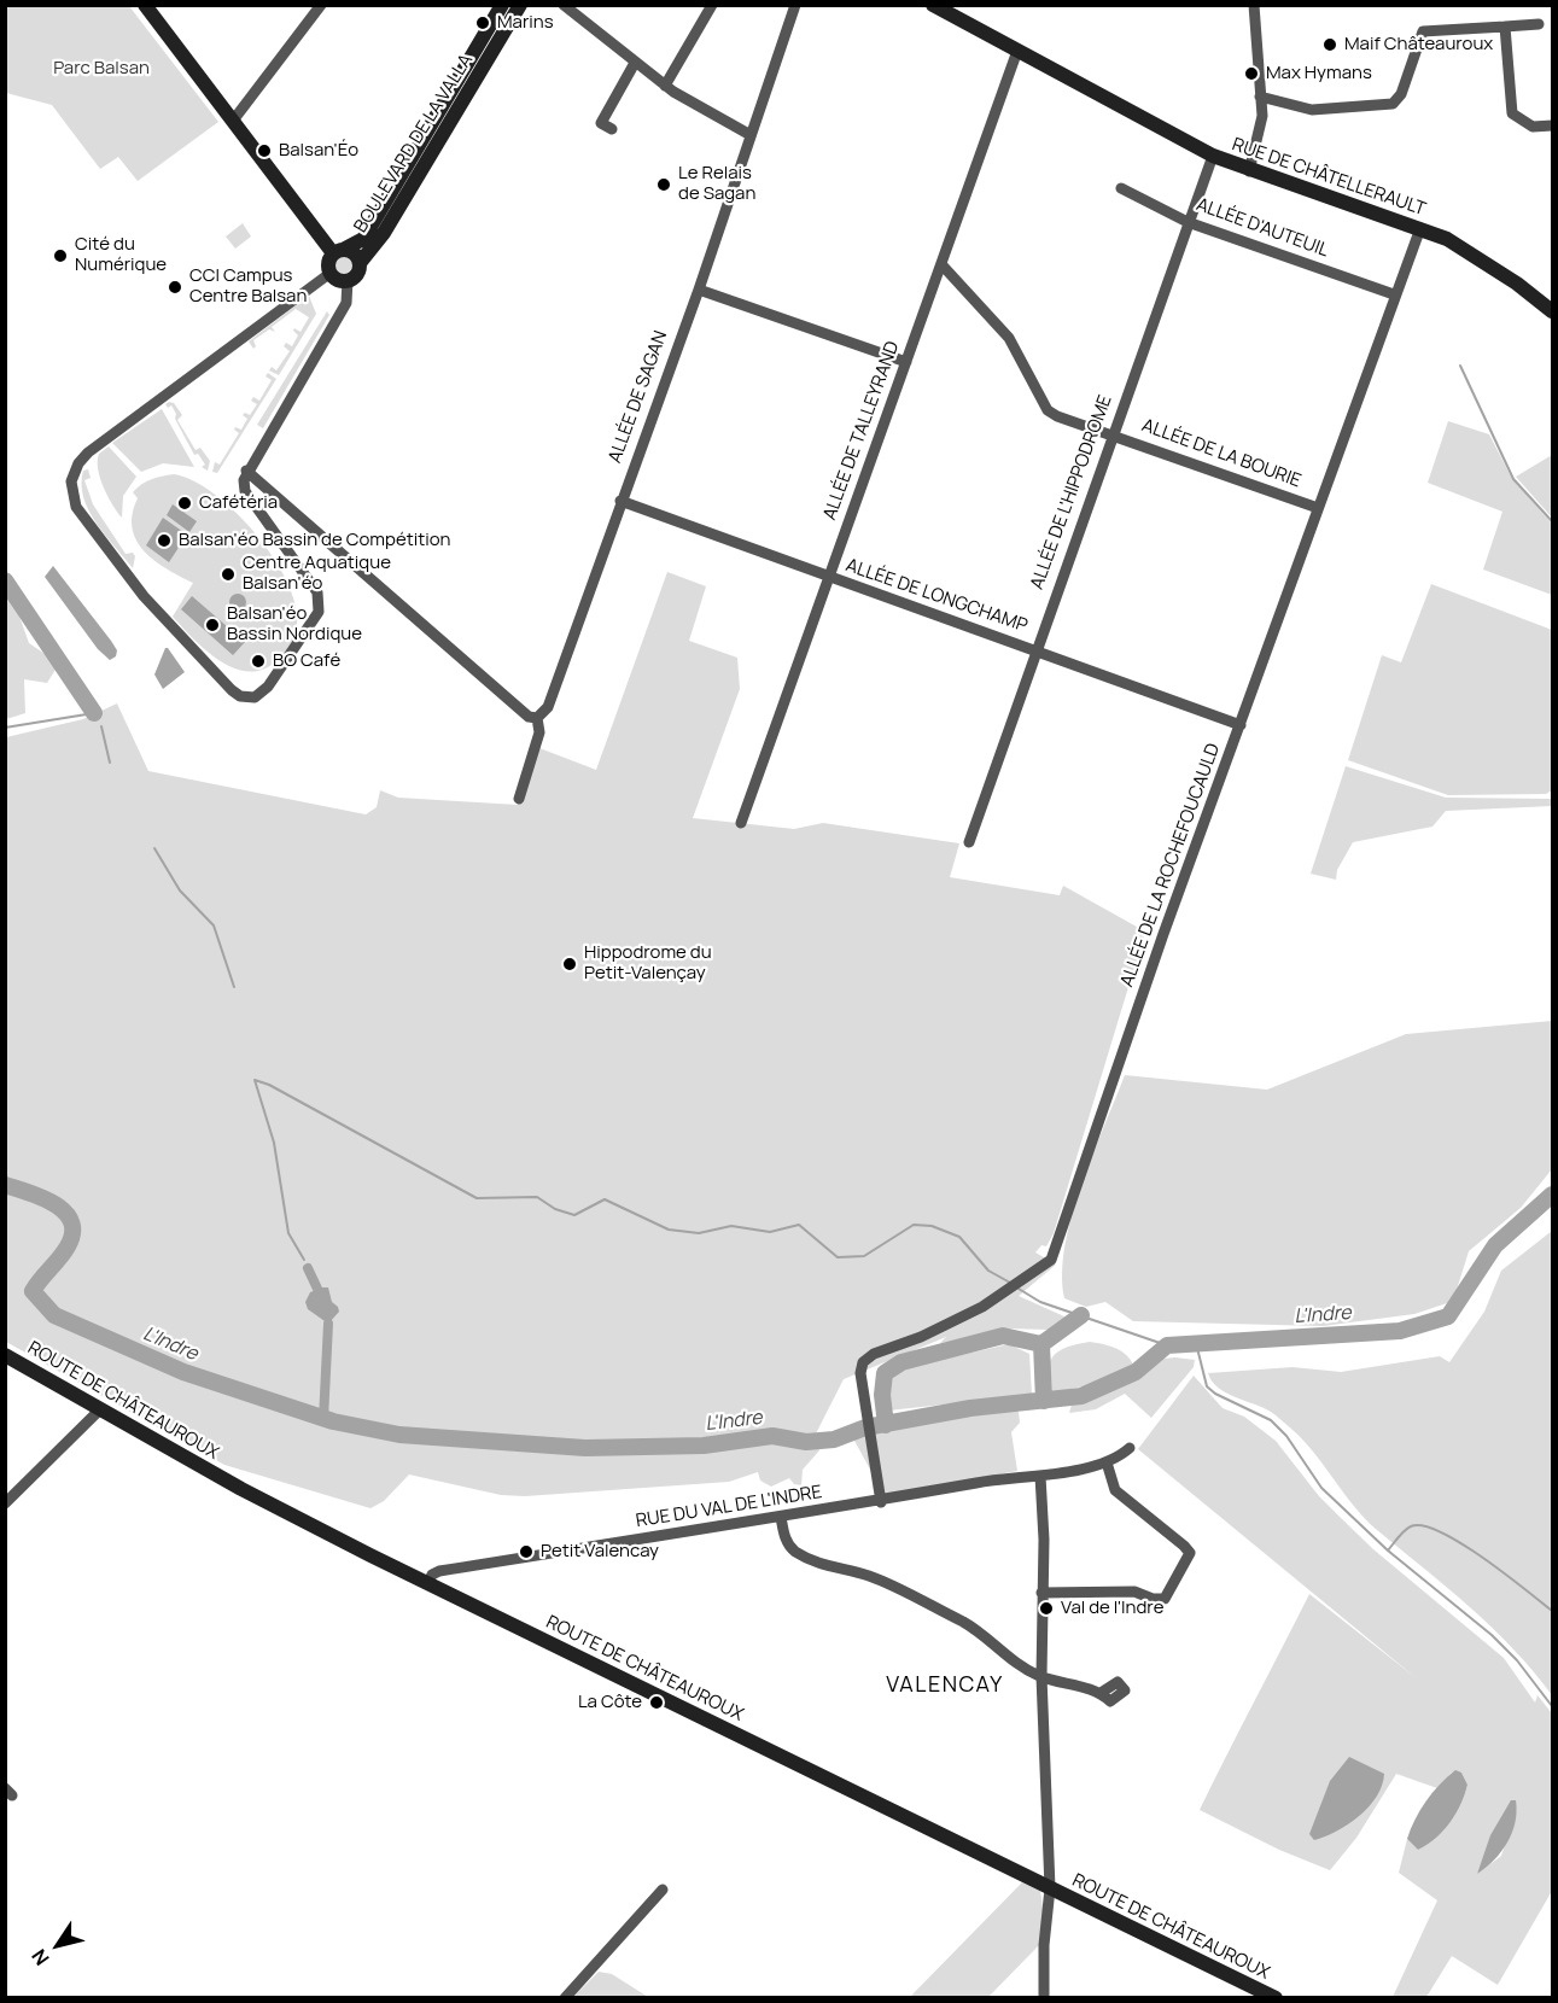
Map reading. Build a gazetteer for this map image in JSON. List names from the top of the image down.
{
  "streets": {
    "main road": ["BOULEVARD DE LA VALLA", "RUE DE CHÂTELLERAULT", "ROUTE DE CHÂTEAUROUX"],
    "street": [
      "ALLÉE D'AUTEUIL",
      "ALLÉE DE SAGAN",
      "ALLÉE DE TALLEYRAND",
      "ALLÉE DE LA BOURIE",
      "ALLÉE DE L'HIPPODROME",
      "ALLÉE DE LONGCHAMP",
      "ALLÉE DE LA ROCHEFOUCAULD",
      "RUE DU VAL DE L'INDRE"
    ]
  },
  "crossings": [
    ["RUE DE CHÂTELLERAULT", "ALLÉE DE TALLEYRAND"],
    ["RUE DE CHÂTELLERAULT", "ALLÉE DE L'HIPPODROME"],
    ["RUE DE CHÂTELLERAULT", "ALLÉE DE LA ROCHEFOUCAULD"],
    ["ALLÉE D'AUTEUIL", "ALLÉE DE L'HIPPODROME"],
    ["ALLÉE D'AUTEUIL", "ALLÉE DE LA ROCHEFOUCAULD"],
    ["ALLÉE DE SAGAN", "ALLÉE DE LONGCHAMP"],
    ["ALLÉE DE TALLEYRAND", "ALLÉE DE LA BOURIE"],
    ["ALLÉE DE TALLEYRAND", "ALLÉE DE LONGCHAMP"],
    ["ALLÉE DE LA BOURIE", "ALLÉE DE L'HIPPODROME"],
    ["ALLÉE DE LA BOURIE", "ALLÉE DE LA ROCHEFOUCAULD"],
    ["ALLÉE DE L'HIPPODROME", "ALLÉE DE LONGCHAMP"],
    ["ALLÉE DE LONGCHAMP", "ALLÉE DE LA ROCHEFOUCAULD"],
    ["ALLÉE DE LA ROCHEFOUCAULD", "RUE DU VAL DE L'INDRE"],
    ["ROUTE DE CHÂTEAUROUX", "RUE DU VAL DE L'INDRE"]
  ],
  "districts": ["VALENCAY"],
  "water": ["L'Indre"],
  "parks": ["Parc Balsan"],
  "places": [
    "Marins",
    "Maif Châteauroux",
    "Max Hymans",
    "Balsan'Éo",
    "Le Relais de Sagan",
    "Cité du Numérique",
    "CCI Campus Centre Balsan",
    "Cafétéria",
    "Balsan'éo Bassin de Compétition",
    "Centre Aquatique Balsan'éo",
    "Balsan'éo Bassin Nordique",
    "BO Café",
    "Hippodrome du Petit-Valençay",
    "Petit Valencay",
    "Val de l'Indre",
    "La Côte"
  ],
  "north": "bottom left"
}
